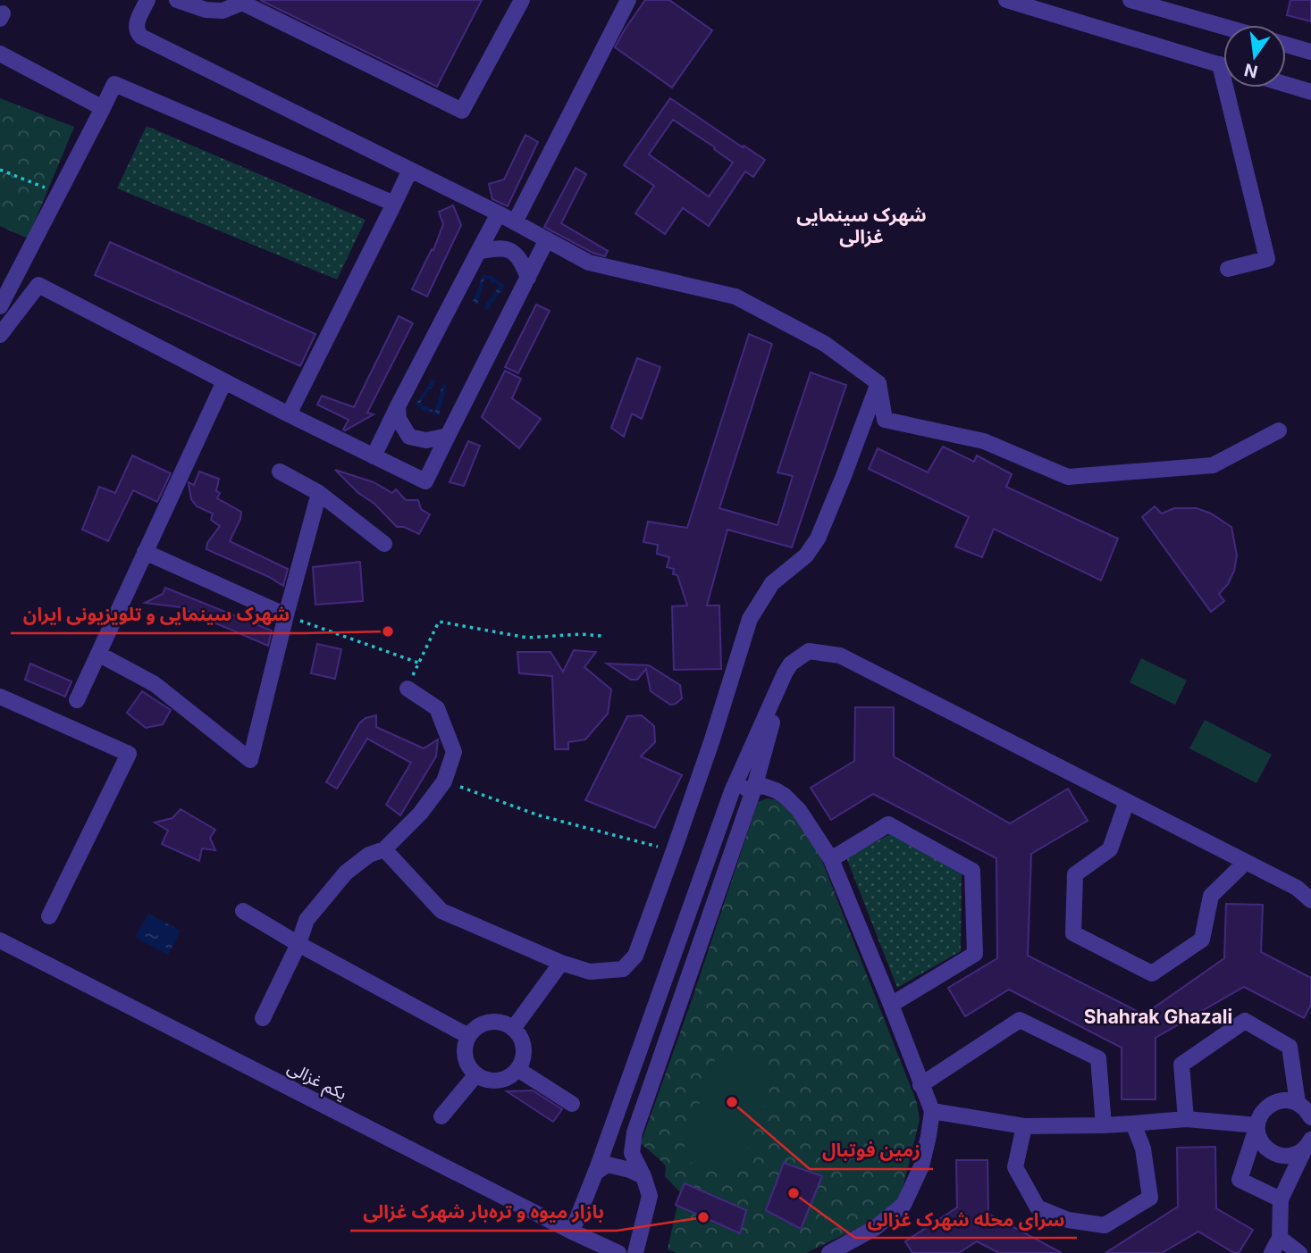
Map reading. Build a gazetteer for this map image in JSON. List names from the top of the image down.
{
  "streets": {
    "street": ["یکم غزالی"]
  },
  "districts": ["شهرک سینمایی غزالی", "Shahrak Ghazali"],
  "places": [
    "شهرک سینمایی و تلویزیونی ایران",
    "زمین فوتبال",
    "سرای محله شهرک غزالی",
    "بازار میوه و تره‌بار شهرک غزالی"
  ],
  "north": "bottom"
}
